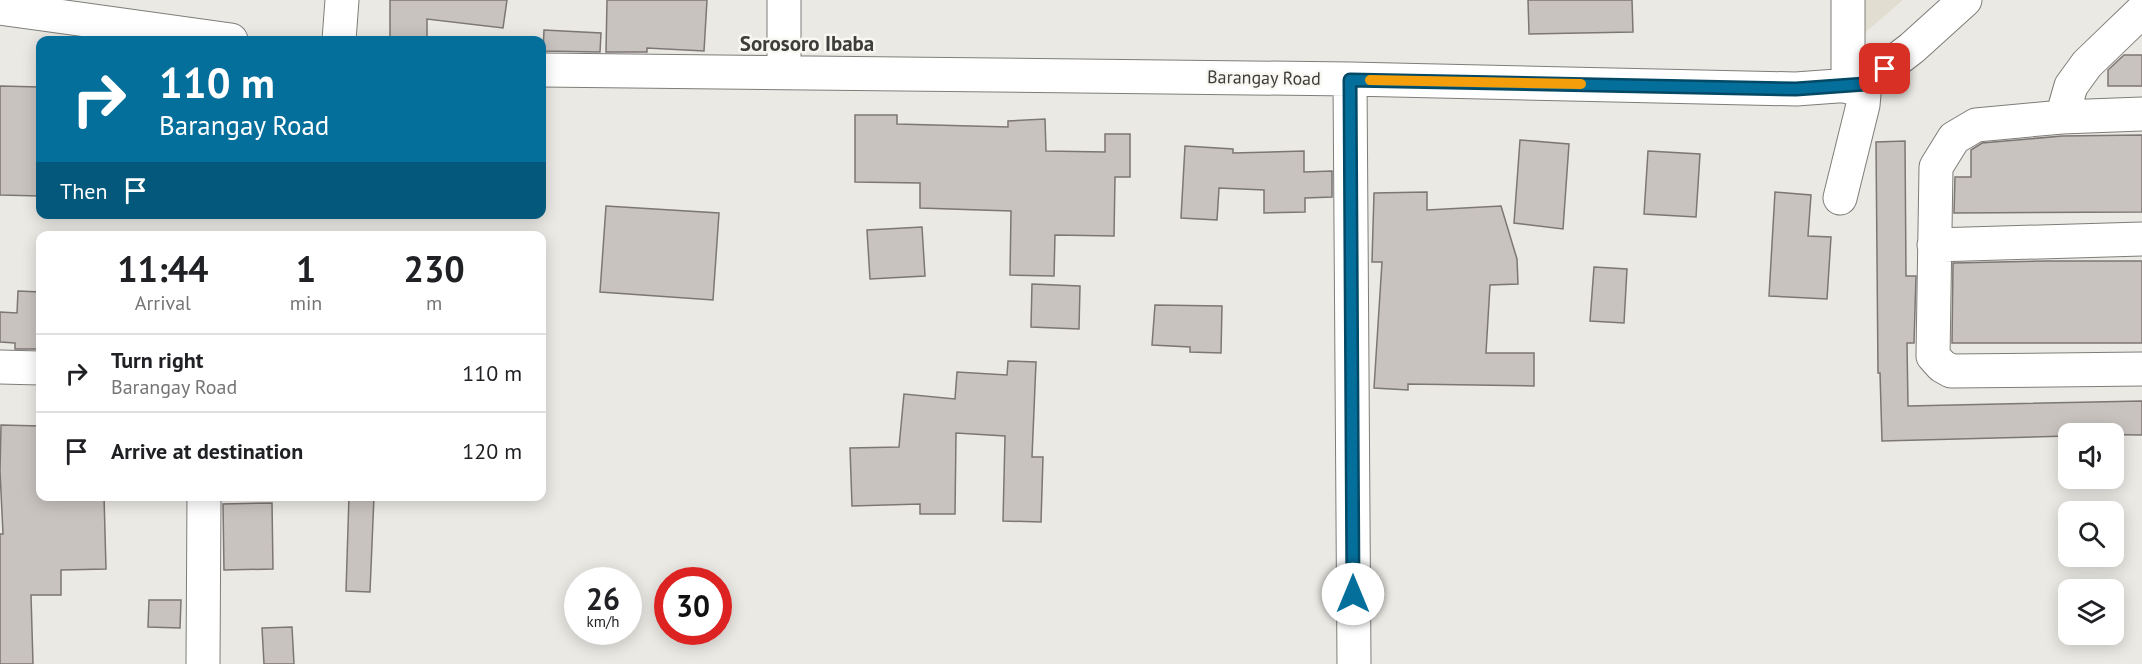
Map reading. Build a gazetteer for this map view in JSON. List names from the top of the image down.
{
  "streets": {
    "street": ["Barangay Road"]
  },
  "districts": ["Sorosoro Ibaba"],
  "page": {
    "turn": ["110 m", "Barangay Road"],
    "then": "Then",
    "eta": [
      "11:44",
      "Arrival",
      "1",
      "min",
      "230",
      "m"
    ],
    "list": [
      {
        "name": "Turn right",
        "note": "Barangay Road",
        "value": "110 m"
      },
      {
        "name": "Arrive at destination",
        "value": "120 m"
      }
    ],
    "speed": "26 km/h",
    "limit": "30"
  }
}
